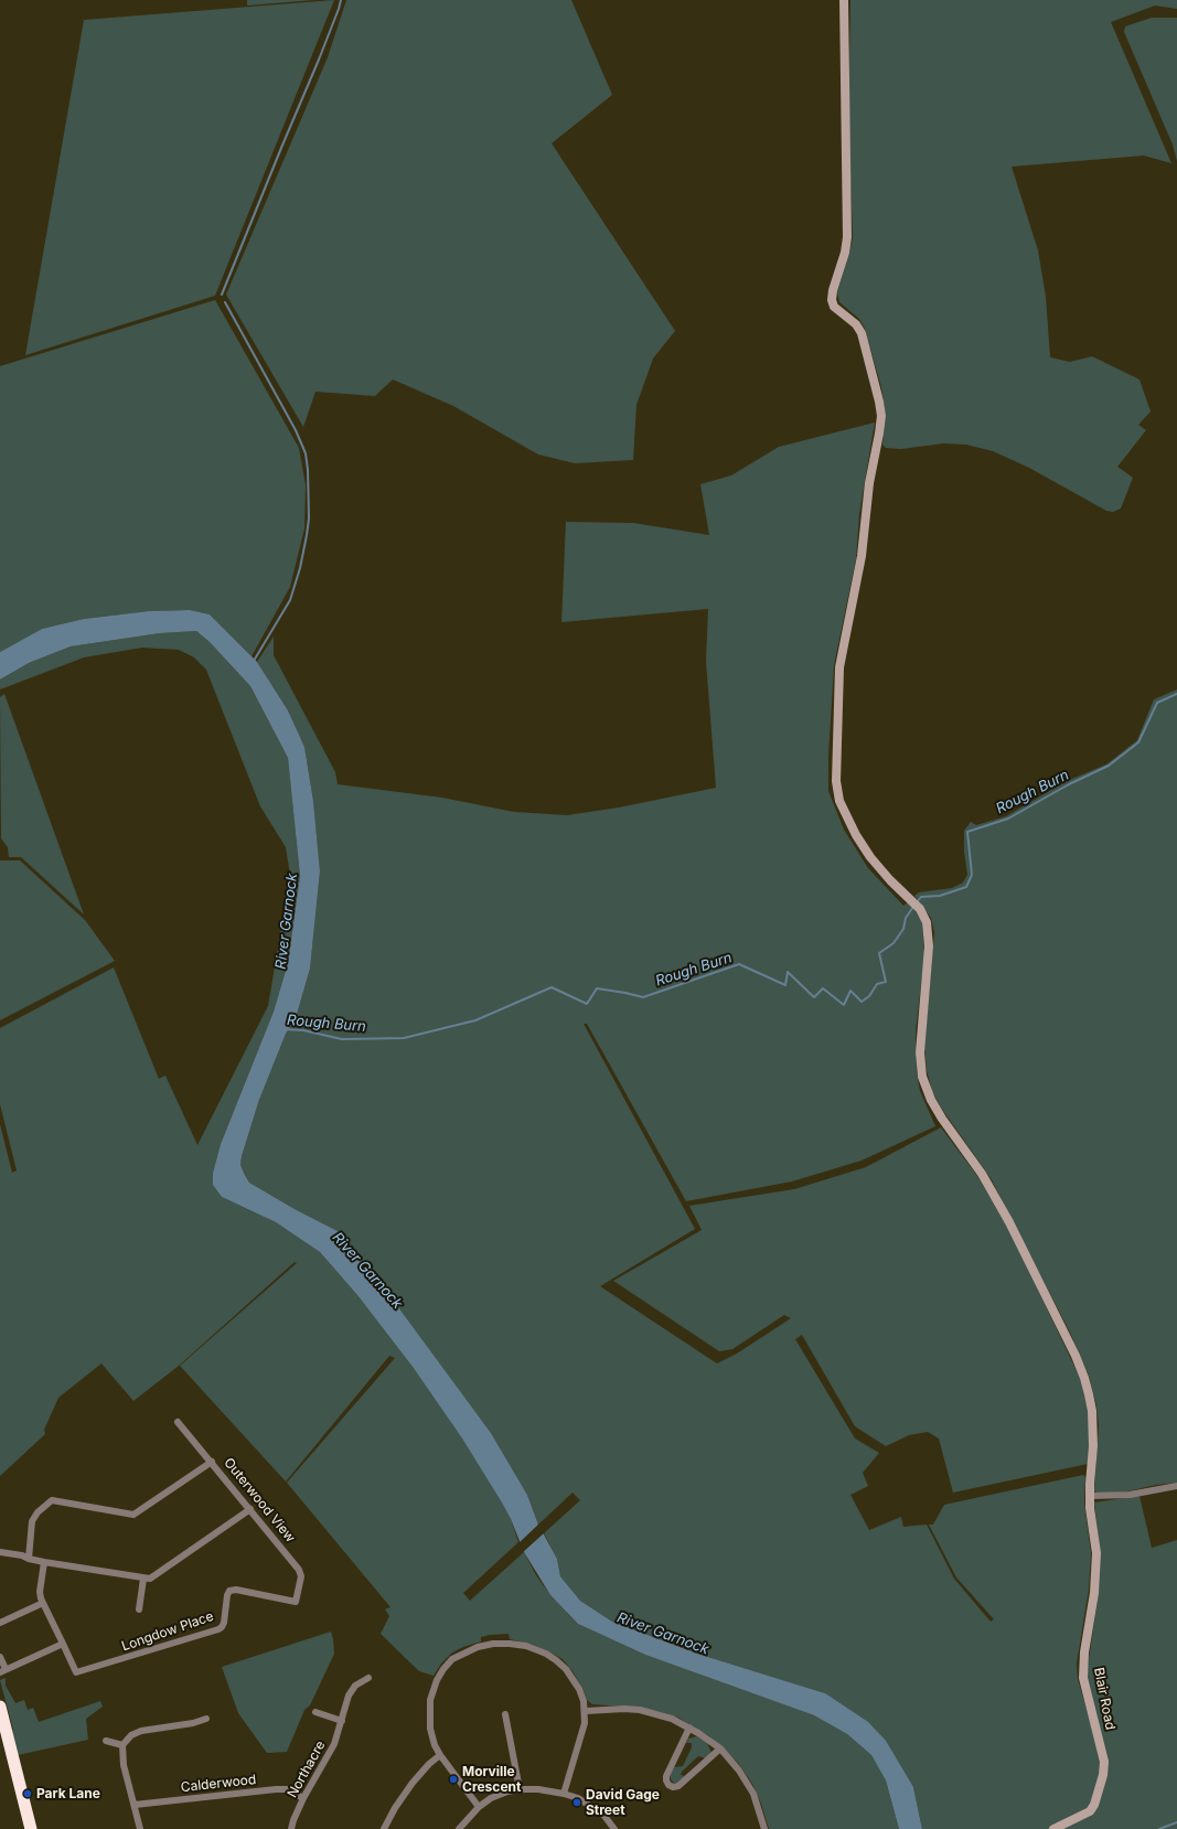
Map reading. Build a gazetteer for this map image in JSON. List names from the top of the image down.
{
  "streets": {
    "street": [
      "Outerwood View",
      "Longdow Place",
      "Blair Road",
      "Northacre",
      "Calderwood"
    ]
  },
  "crossings": [
    ["Outerwood View", "Longdow Place"],
    ["Northacre", "Calderwood"]
  ],
  "water": ["Rough Burn", "River Garnock"],
  "places": ["Morville Crescent", "Park Lane", "David Gage Street"]
}
